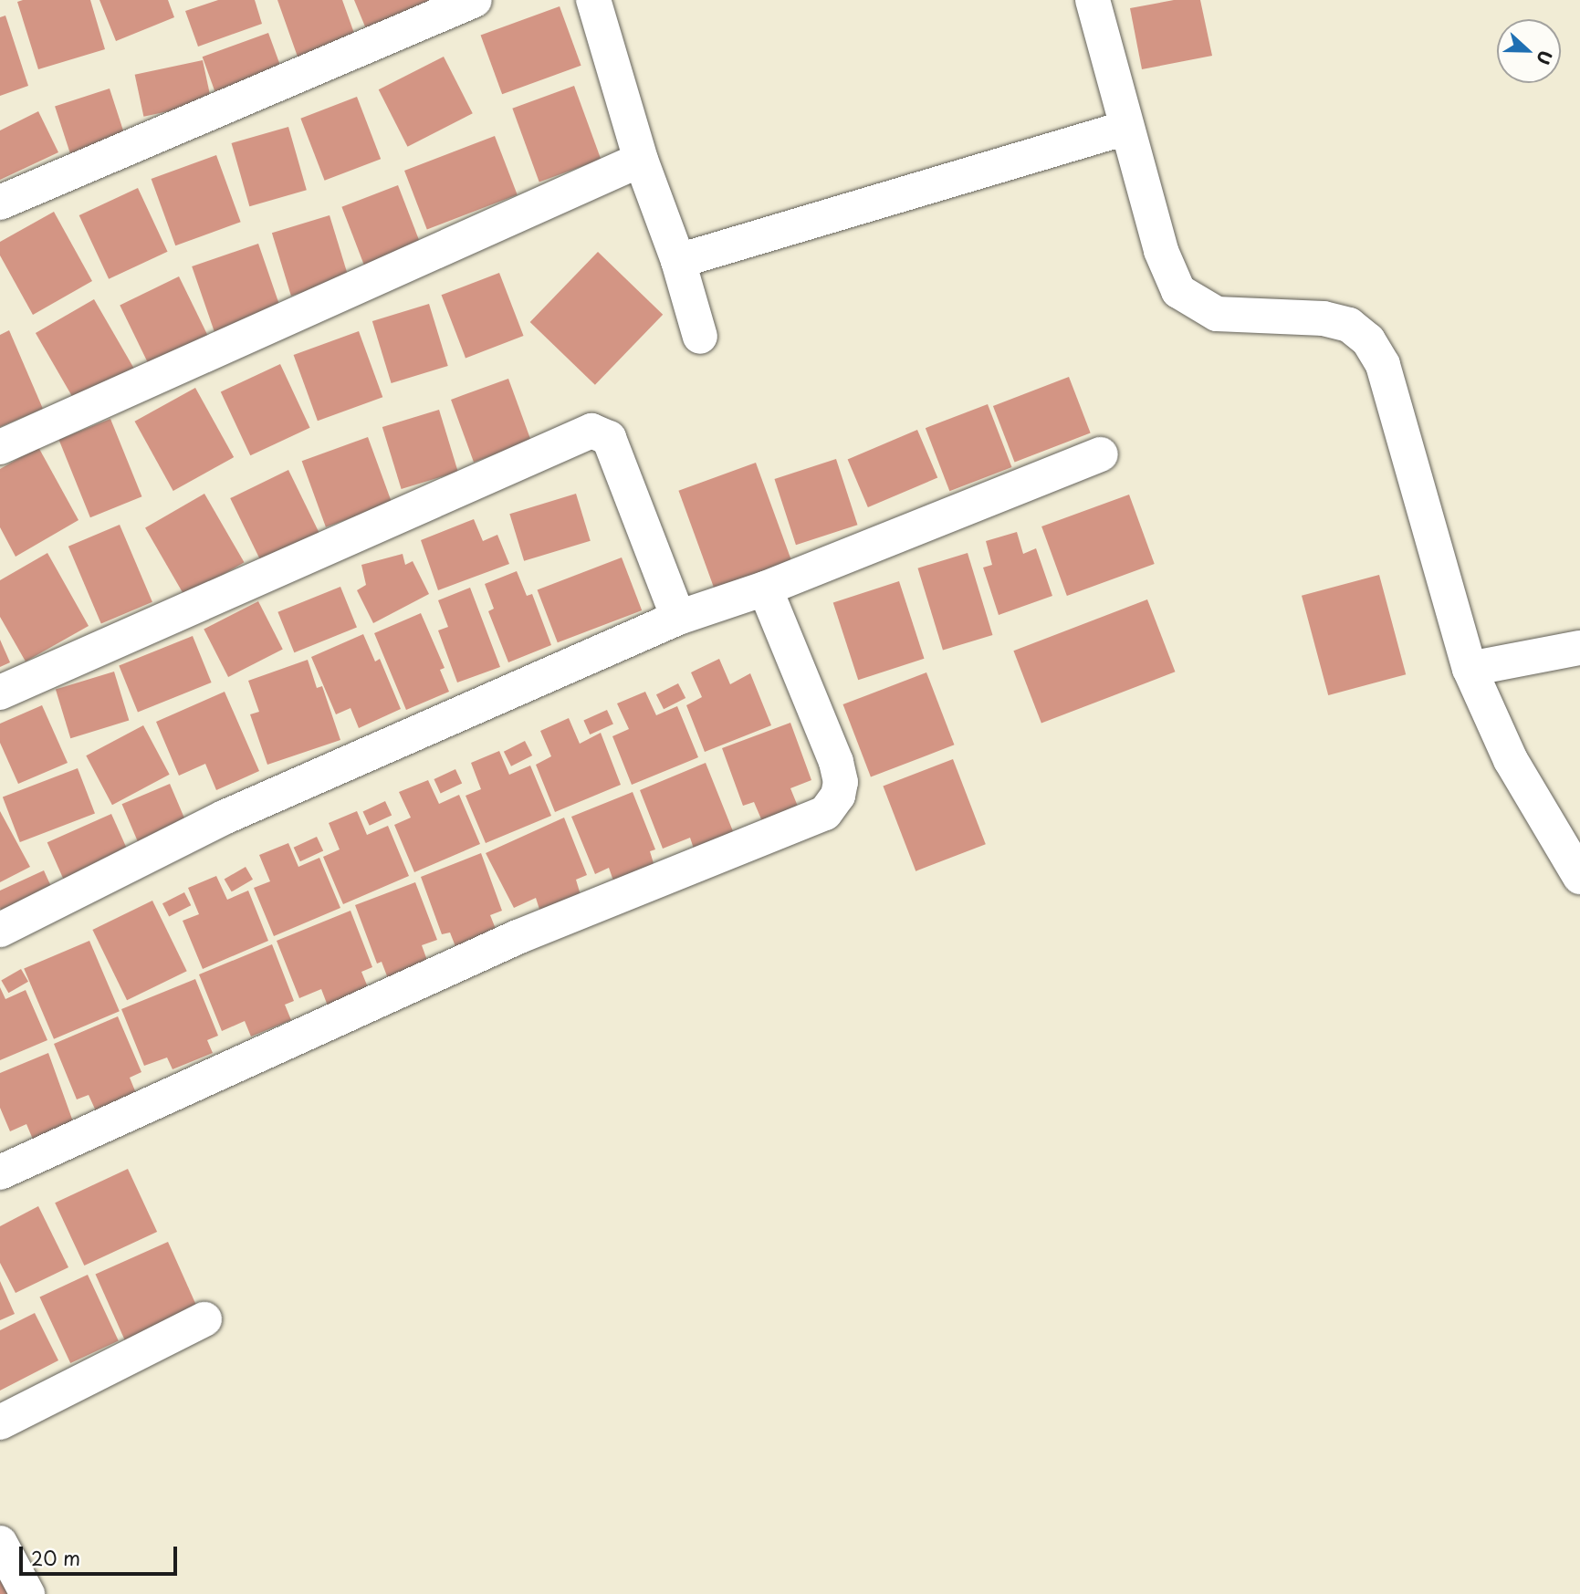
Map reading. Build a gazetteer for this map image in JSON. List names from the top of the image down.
{
  "scale_bar": "20 m",
  "north": "right"
}
